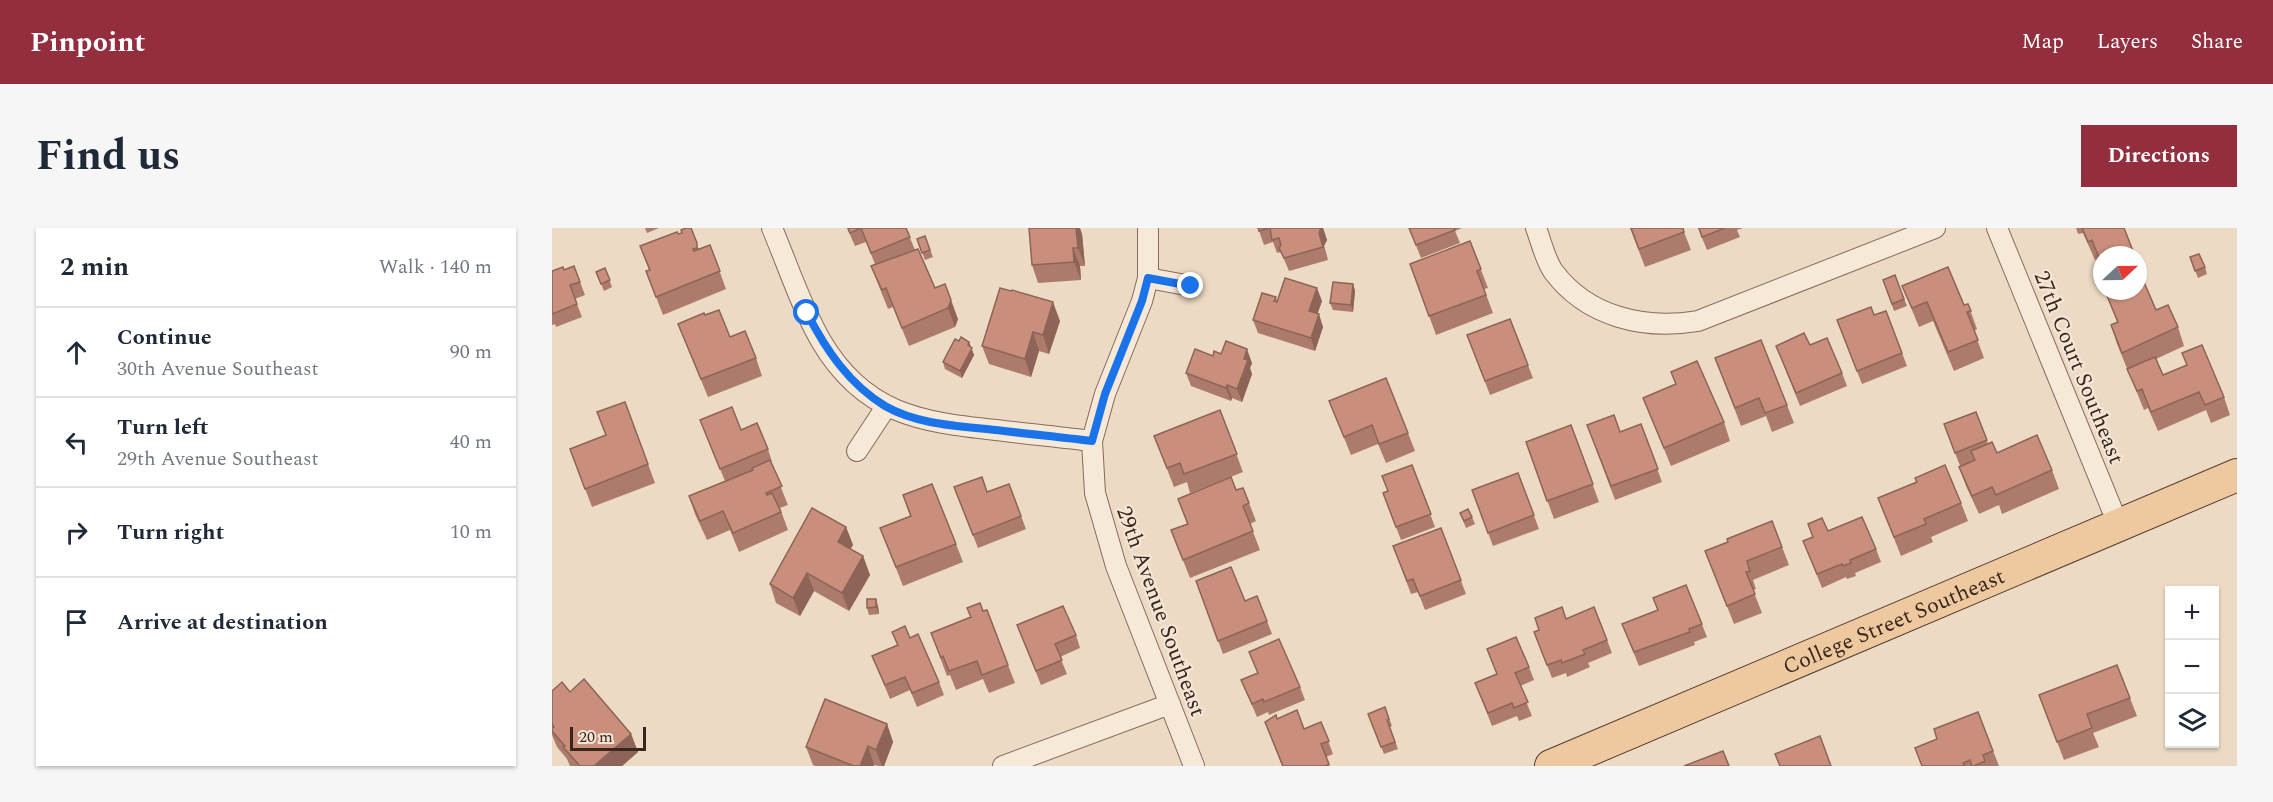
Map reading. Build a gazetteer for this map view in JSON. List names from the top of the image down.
{
  "streets": {
    "main road": ["College Street Southeast"],
    "street": ["27th Court Southeast", "29th Avenue Southeast"]
  },
  "crossings": [
    ["27th Court Southeast", "College Street Southeast"]
  ],
  "scale_bar": "20 m",
  "north": "right",
  "page": {
    "header": "Pinpoint",
    "nav": ["Map", "Layers", "Share"],
    "title": "Find us",
    "buttons": "Directions",
    "heading": ["2 min", "Walk · 140 m"],
    "list": [
      ["Continue", "30th Avenue Southeast", "90 m"],
      ["Turn left", "29th Avenue Southeast", "40 m"],
      ["Turn right", "10 m"],
      "Arrive at destination"
    ],
    "map_buttons": ["+", "−"],
    "scale": "20 m"
  }
}
